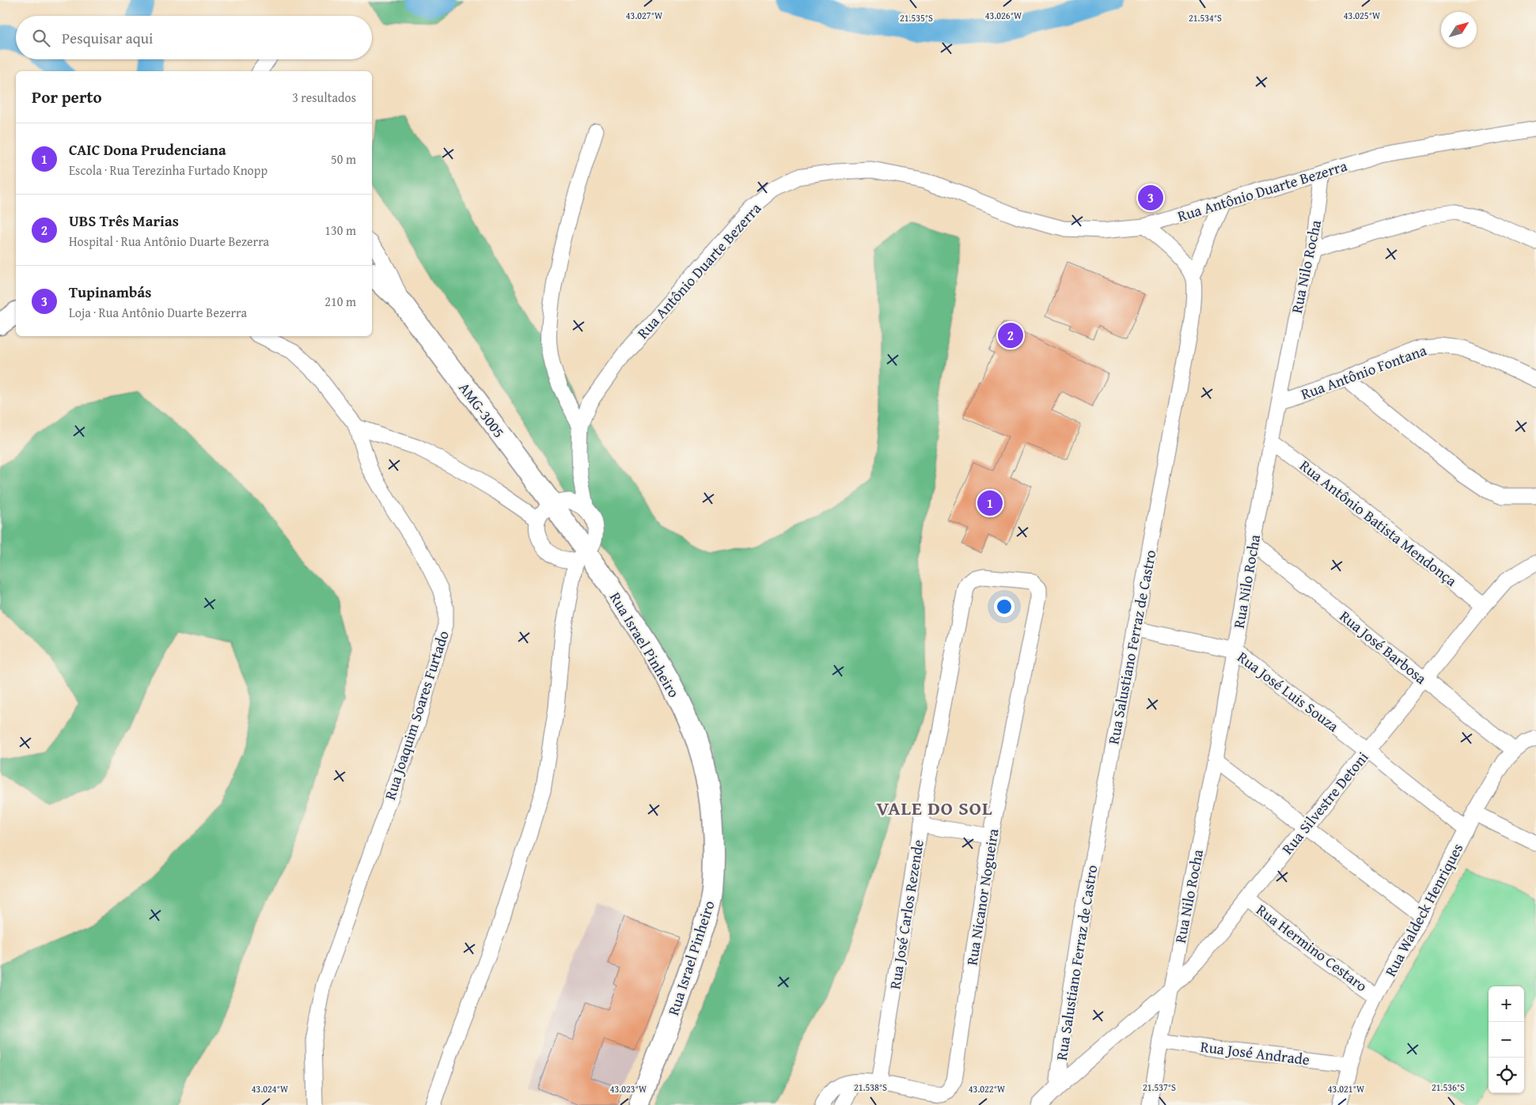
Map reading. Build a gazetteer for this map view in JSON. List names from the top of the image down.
{
  "streets": {
    "main road": ["AMG-3005", "Rua Israel Pinheiro"],
    "street": [
      "Rua Antônio Duarte Bezerra",
      "Rua Nilo Rocha",
      "Rua Antônio Fontana",
      "Rua Antônio Batista Mendonça",
      "Rua Salustiano Ferraz de Castro",
      "Rua José Barbosa",
      "Rua José Luis Souza",
      "Rua Joaquim Soares Furtado",
      "Rua Silvestre Detoni",
      "Rua Nicanor Nogueira",
      "Rua Waldeck Henriques",
      "Rua José Carlos Rezende",
      "Rua Hermino Cestaro",
      "Rua José Andrade"
    ]
  },
  "crossings": [
    ["Rua Antônio Duarte Bezerra", "Rua Nilo Rocha"],
    ["Rua Antônio Duarte Bezerra", "AMG-3005"],
    ["Rua Antônio Duarte Bezerra", "Rua Israel Pinheiro"],
    ["Rua Nilo Rocha", "Rua Antônio Fontana"],
    ["Rua Nilo Rocha", "Rua Antônio Batista Mendonça"],
    ["Rua Nilo Rocha", "Rua José Barbosa"],
    ["Rua Nilo Rocha", "Rua José Luis Souza"],
    ["Rua Nilo Rocha", "Rua Silvestre Detoni"],
    ["Rua Nilo Rocha", "Rua José Andrade"],
    ["AMG-3005", "Rua Israel Pinheiro"],
    ["Rua Antônio Batista Mendonça", "Rua Silvestre Detoni"],
    ["Rua Salustiano Ferraz de Castro", "Rua José Luis Souza"],
    ["Rua Salustiano Ferraz de Castro", "Rua Silvestre Detoni"],
    ["Rua José Barbosa", "Rua Silvestre Detoni"],
    ["Rua José Barbosa", "Rua Waldeck Henriques"],
    ["Rua José Luis Souza", "Rua Silvestre Detoni"],
    ["Rua José Luis Souza", "Rua Waldeck Henriques"],
    ["Rua Silvestre Detoni", "Rua Hermino Cestaro"],
    ["Rua Nicanor Nogueira", "Rua José Carlos Rezende"],
    ["Rua Waldeck Henriques", "Rua Hermino Cestaro"],
    ["Rua Waldeck Henriques", "Rua José Andrade"]
  ],
  "districts": ["VALE DO SOL"],
  "north": "top right",
  "page": {
    "search": "Pesquisar aqui",
    "heading": ["Por perto", "3 resultados"],
    "list": [
      {
        "mark": "1",
        "name": "CAIC Dona Prudenciana",
        "note": "Escola · Rua Terezinha Furtado Knopp",
        "value": "50 m"
      },
      {
        "mark": "2",
        "name": "UBS Três Marias",
        "note": "Hospital · Rua Antônio Duarte Bezerra",
        "value": "130 m"
      },
      {
        "mark": "3",
        "name": "Tupinambás",
        "note": "Loja · Rua Antônio Duarte Bezerra",
        "value": "210 m"
      }
    ],
    "pins": ["3", "2", "1"],
    "map_buttons": ["+", "−"]
  },
  "coordinates": [
    "43.027°W",
    "43.026°W",
    "43.025°W",
    "21.535°S",
    "21.534°S",
    "21.538°S",
    "21.537°S",
    "21.536°S",
    "43.024°W",
    "43.023°W",
    "43.022°W",
    "43.021°W"
  ]
}
